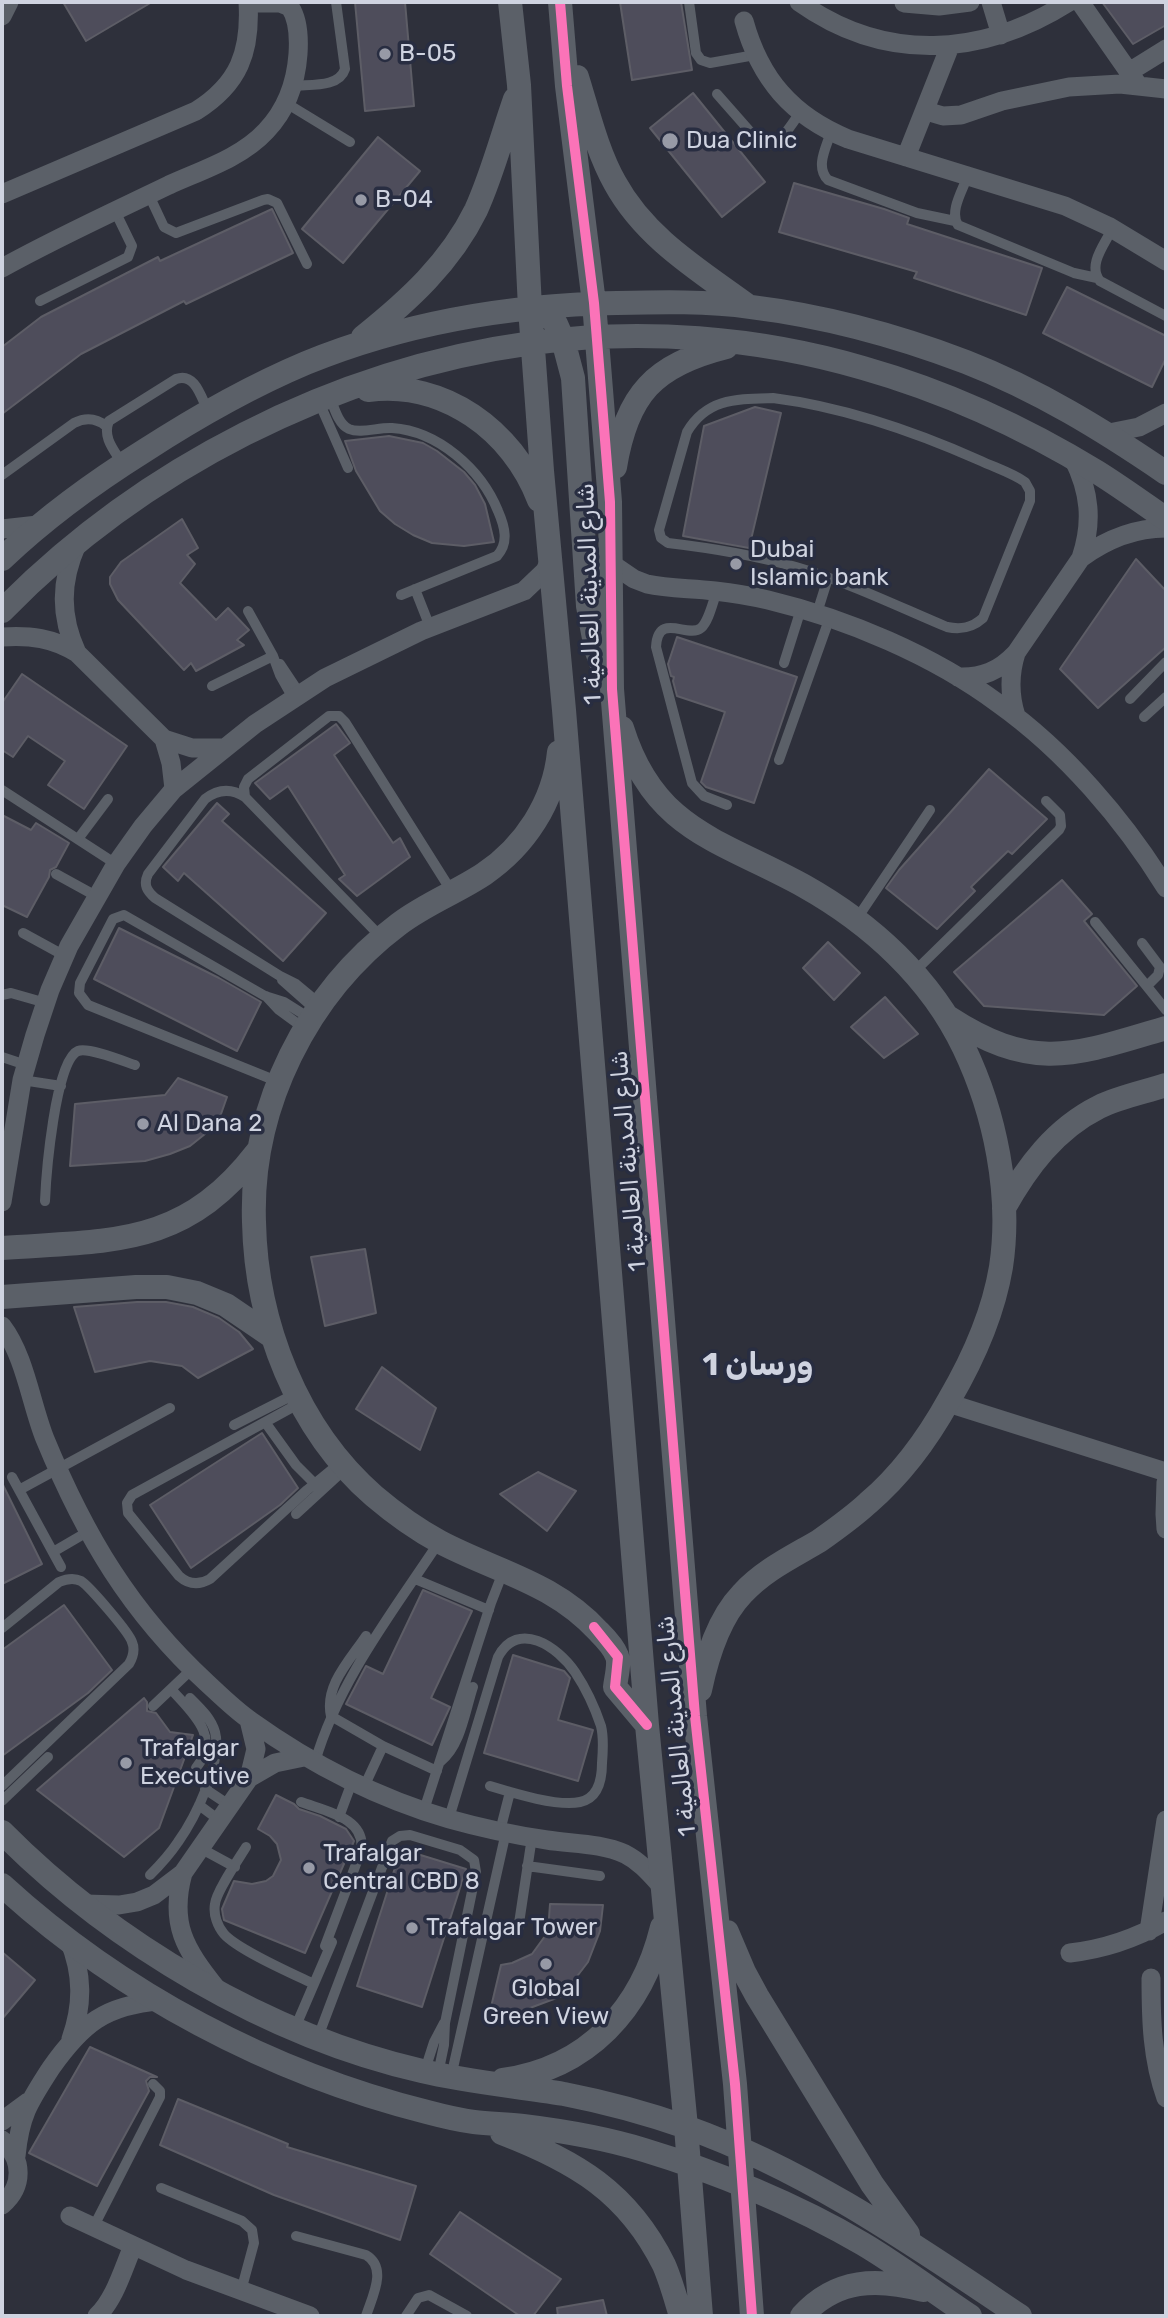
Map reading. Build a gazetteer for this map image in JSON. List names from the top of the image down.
{
  "streets": {
    "street": ["شارع المدينة العالمية 1"]
  },
  "districts": ["ورسان 1"],
  "places": [
    "B-05",
    "Dua Clinic",
    "B-04",
    "Dubai Islamic bank",
    "Al Dana 2",
    "Trafalgar Executive",
    "Trafalgar Central CBD 8",
    "Trafalgar Tower",
    "Global Green View"
  ]
}
